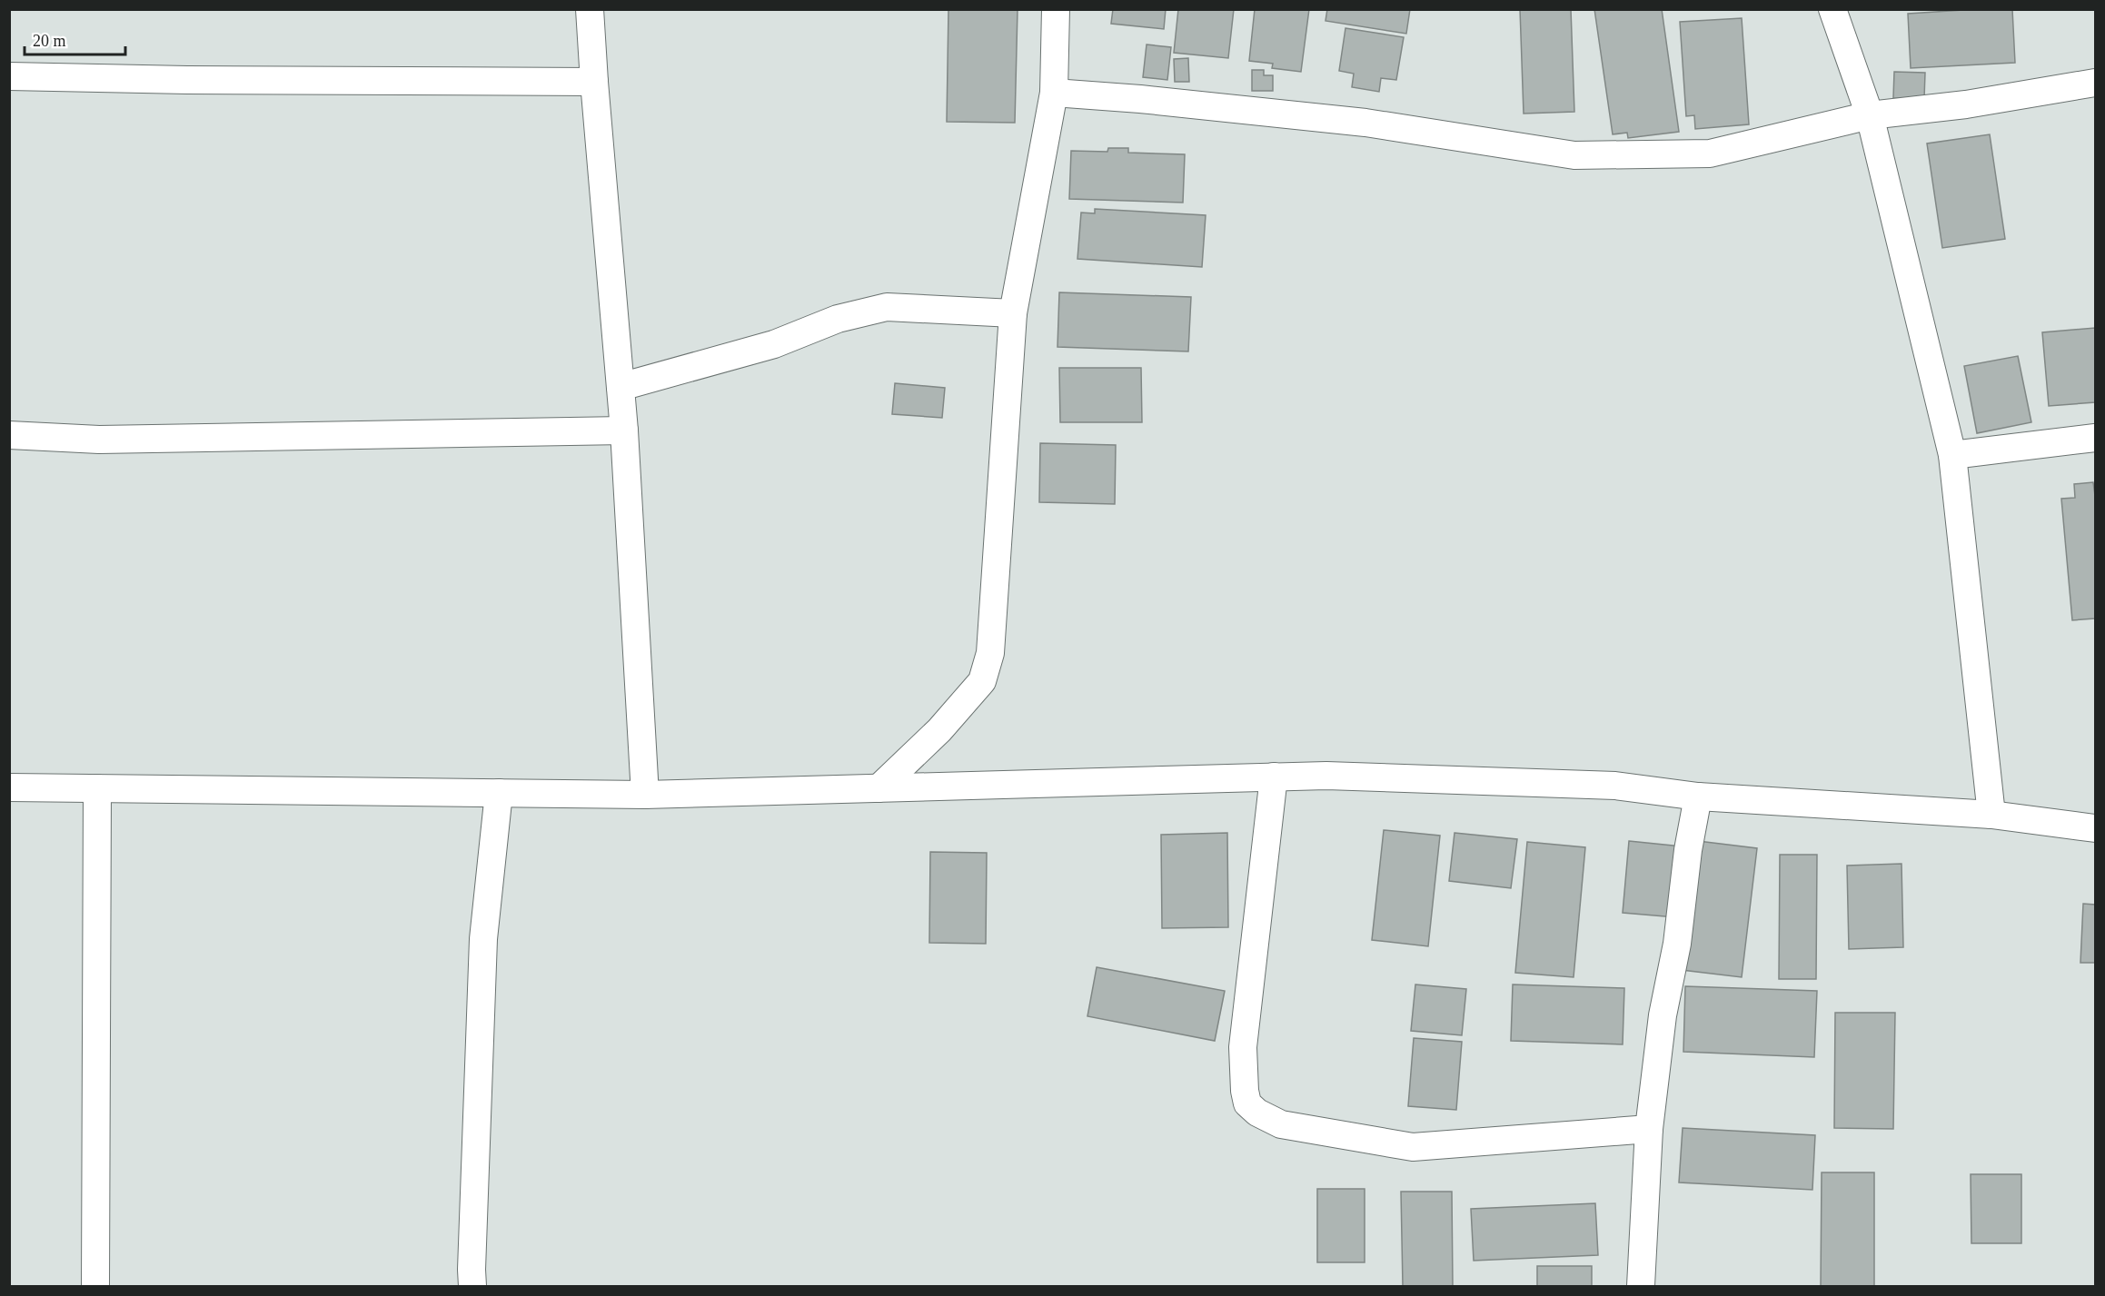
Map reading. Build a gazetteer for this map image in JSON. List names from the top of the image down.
{
  "scale_bar": "20 m"
}
